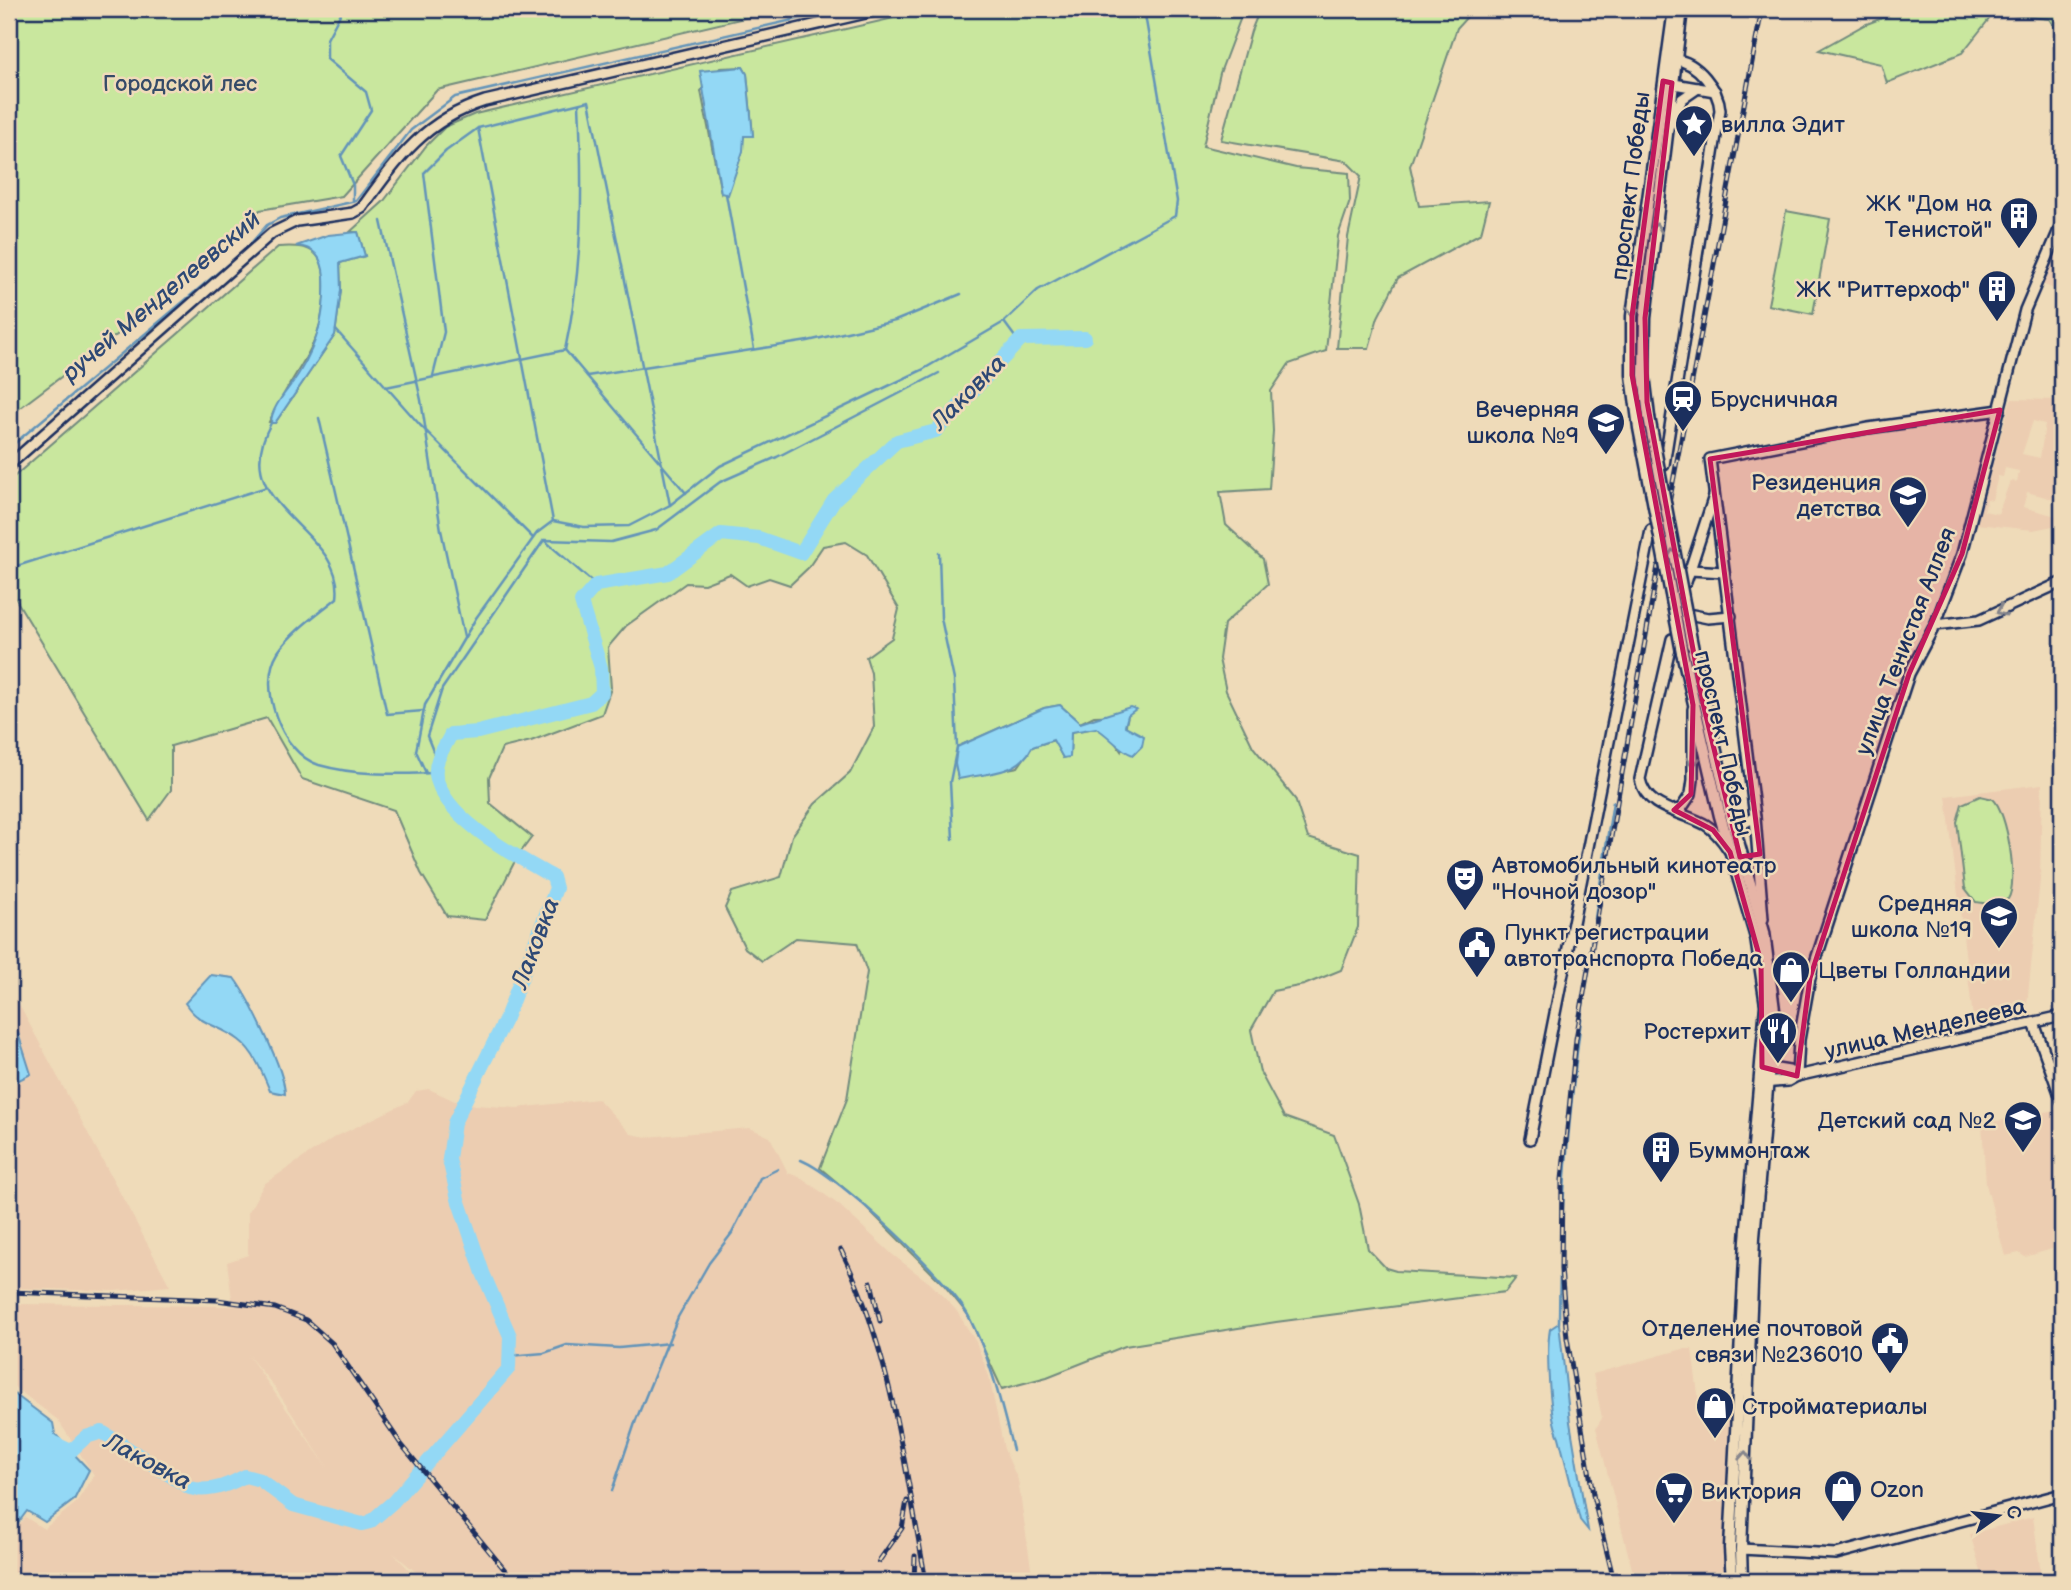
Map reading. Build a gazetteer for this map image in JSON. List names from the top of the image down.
{
  "streets": {
    "main road": ["проспект Победы"],
    "street": ["улица Тенистая Аллея", "улица Менделеева"]
  },
  "crossings": [
    ["проспект Победы", "улица Тенистая Аллея"],
    ["проспект Победы", "улица Менделеева"],
    ["улица Тенистая Аллея", "улица Менделеева"]
  ],
  "water": ["ручей Менделеевский", "Лаковка"],
  "parks": ["Городской лес"],
  "places": {
    "place": ["вилла Эдит"],
    "building": ["ЖК \"Дом на Тенистой\"", "ЖК \"Риттерхоф\"", "Буммонтаж"],
    "station": ["Брусничная"],
    "school or university": [
      "Вечерняя школа №9",
      "Резиденция детства",
      "Средняя школа №19",
      "Детский сад №2"
    ],
    "theatre": ["Автомобильный кинотеатр \"Ночной дозор\""],
    "public building": ["Пункт регистрации автотранспорта Победа", "Отделение почтовой связи №236010"],
    "shop": ["Цветы Голландии", "Стройматериалы", "Ozon"],
    "restaurant": ["Ростерхит"],
    "supermarket": ["Виктория"]
  },
  "north": "right"
}
